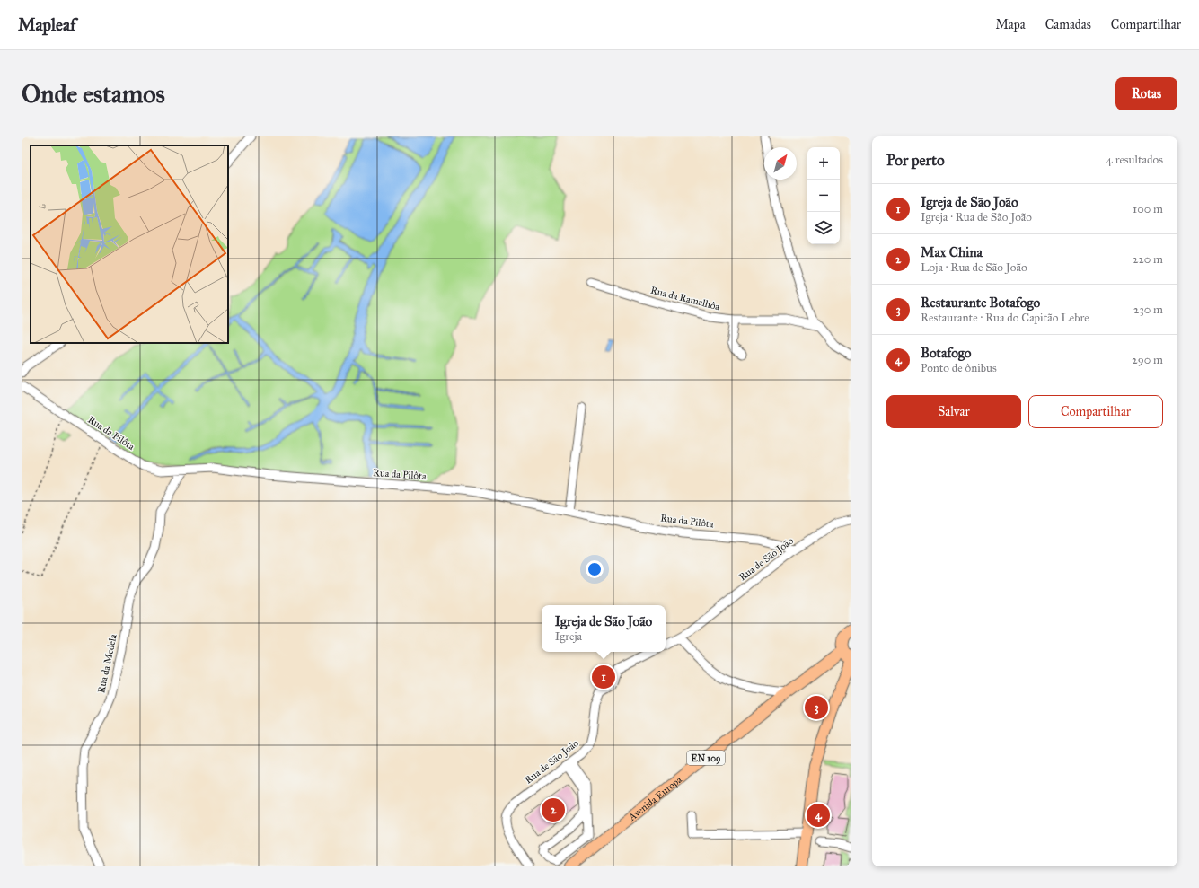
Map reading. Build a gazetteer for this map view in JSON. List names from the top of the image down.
{
  "streets": {
    "main road": ["EN 109", "Avenida Europa"],
    "street": [
      "Rua da Ramalhôa",
      "Rua da Pilôta",
      "Rua de São João",
      "Rua da Medela"
    ]
  },
  "crossings": [
    ["Rua da Pilôta", "Rua de São João"],
    ["Rua da Pilôta", "Rua da Medela"]
  ],
  "north": "top right",
  "page": {
    "header": "Mapleaf",
    "nav": ["Mapa", "Camadas", "Compartilhar"],
    "buttons": [
      "Rotas",
      ["Salvar", "Compartilhar"]
    ],
    "title": "Onde estamos",
    "heading": ["Por perto", "4 resultados"],
    "map_buttons": ["+", "−"],
    "list": [
      {
        "mark": "1",
        "name": "Igreja de São João",
        "note": "Igreja · Rua de São João",
        "value": "100 m"
      },
      {
        "mark": "2",
        "name": "Max China",
        "note": "Loja · Rua de São João",
        "value": "220 m"
      },
      {
        "mark": "3",
        "name": "Restaurante Botafogo",
        "note": "Restaurante · Rua do Capitão Lebre",
        "value": "230 m"
      },
      {
        "mark": "4",
        "name": "Botafogo",
        "note": "Ponto de ônibus",
        "value": "290 m"
      }
    ],
    "popup": ["Igreja de São João", "Igreja"],
    "pins": [
      "1",
      "3",
      "2",
      "4"
    ]
  }
}
